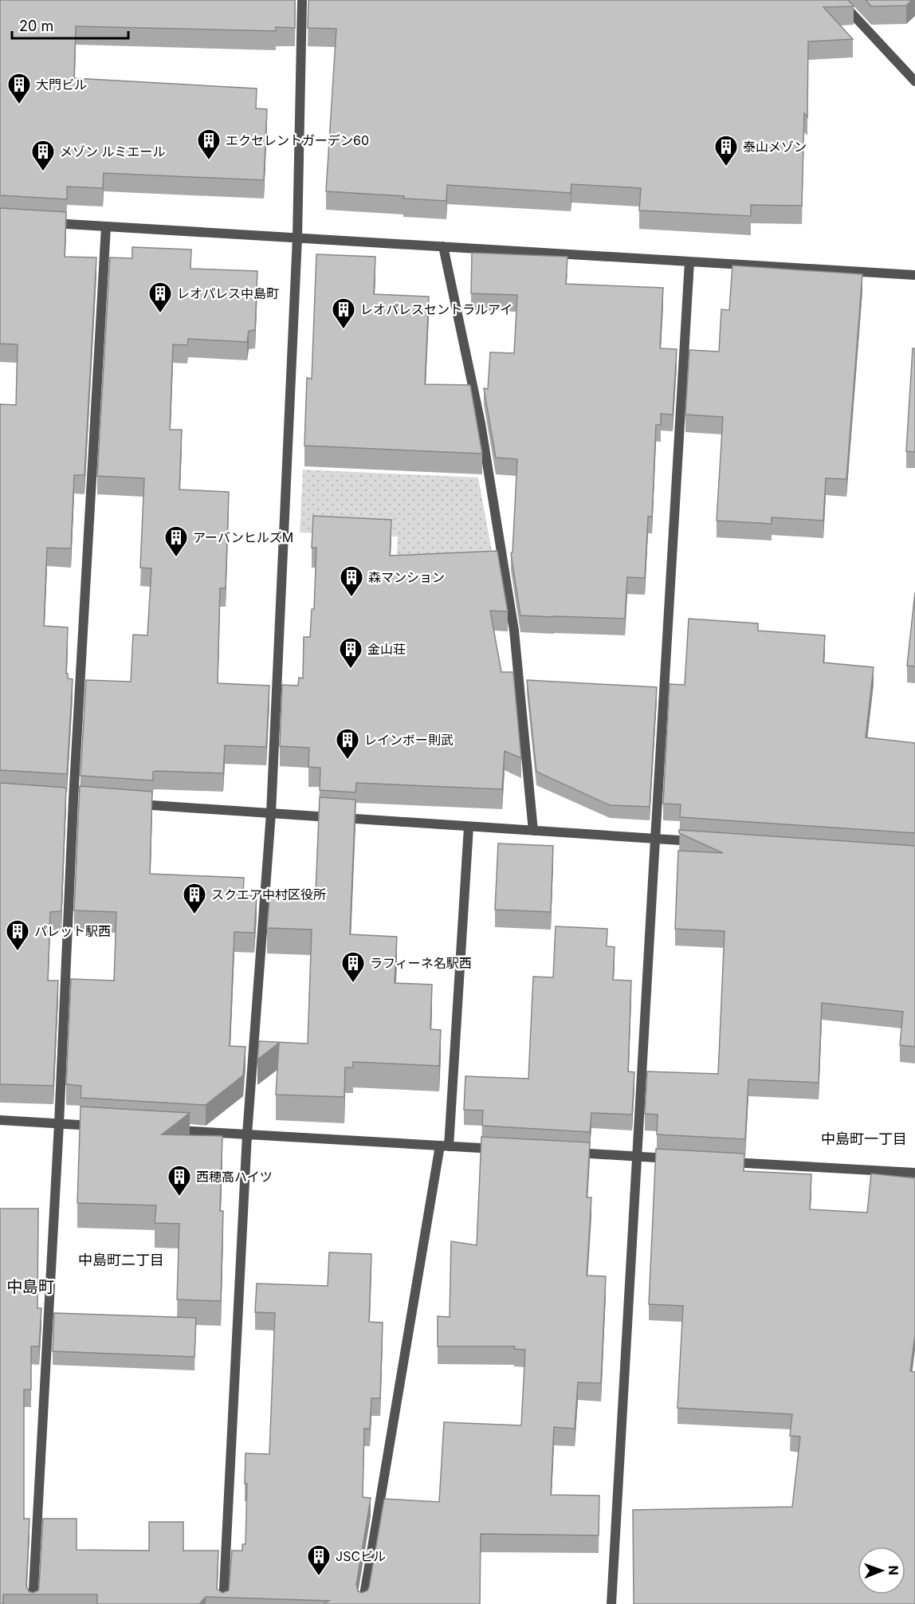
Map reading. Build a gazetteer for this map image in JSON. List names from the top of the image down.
{
  "districts": ["中島町一丁目", "中島町二丁目", "中島町"],
  "places": {
    "building": [
      "大門ビル",
      "エクセレントガーデン60",
      "泰山メゾン",
      "メゾン ルミエール",
      "レオパレス中島町",
      "レオパレスセントラルアイ",
      "アーバンヒルズM",
      "森マンション",
      "金山荘",
      "レインボー則武",
      "スクエア中村区役所",
      "パレット駅西",
      "ラフィーネ名駅西",
      "西穂高ハイツ",
      "JSCビル"
    ]
  },
  "scale_bar": "20 m",
  "north": "right"
}
